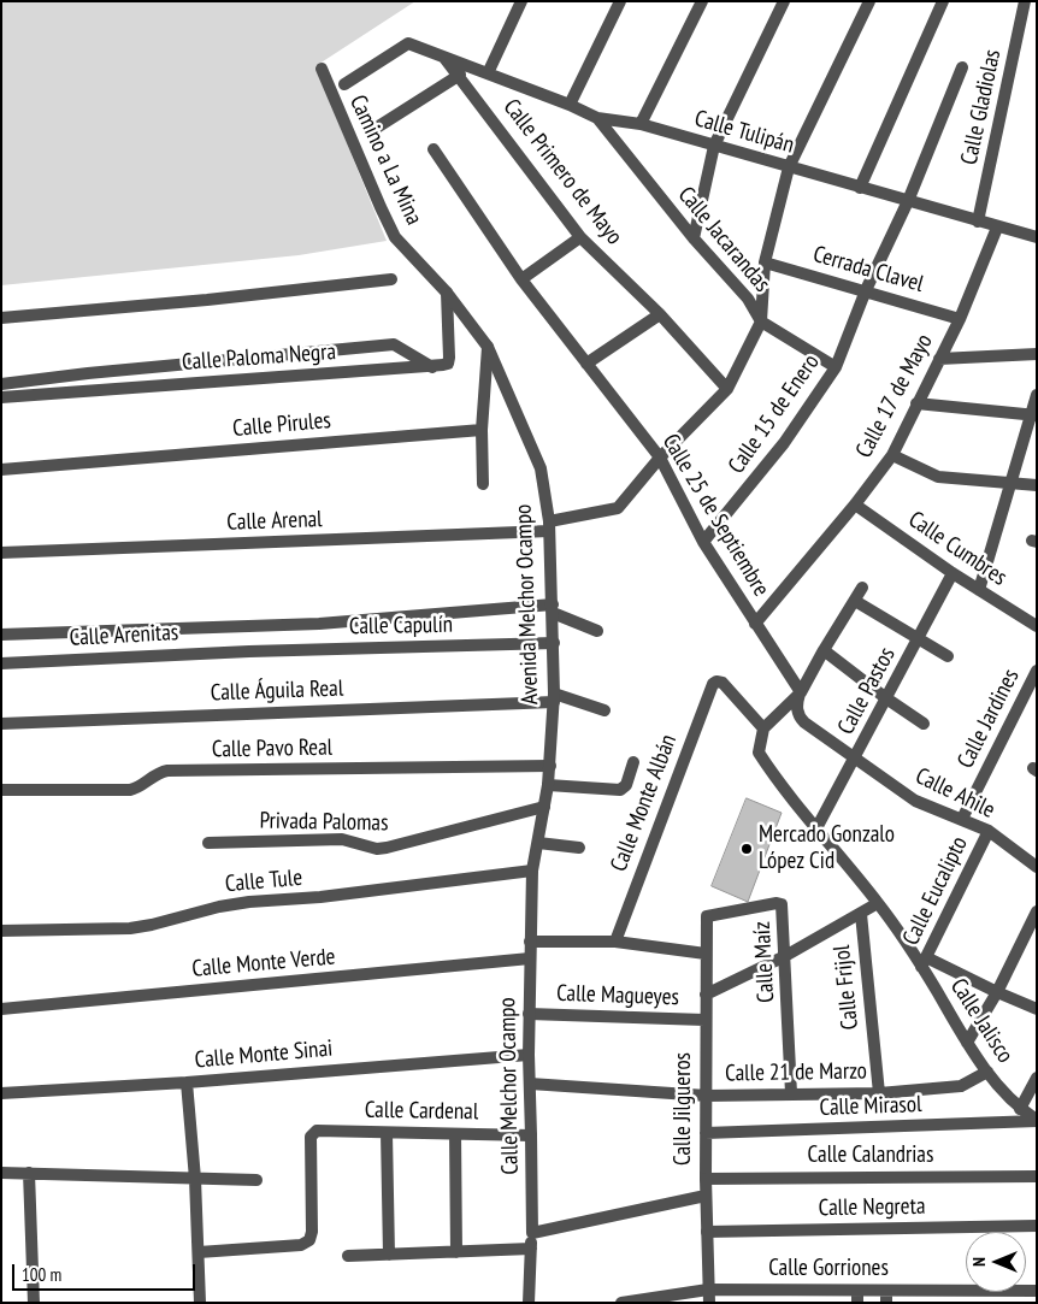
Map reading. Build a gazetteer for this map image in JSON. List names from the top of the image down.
{
  "streets": {
    "street": [
      "Calle Gladiolas",
      "Calle Tulipán",
      "Camino a La Mina",
      "Calle Primero de Mayo",
      "Calle Jacarandas",
      "Cerrada Clavel",
      "Calle Paloma Negra",
      "Calle 17 de Mayo",
      "Calle 15 de Enero",
      "Calle Pirules",
      "Calle 25 de Septiembre",
      "Calle Arenal",
      "Calle Cumbres",
      "Avenida Melchor Ocampo",
      "Calle Capulín",
      "Calle Arenitas",
      "Calle Águila Real",
      "Calle Pastos",
      "Calle Jardines",
      "Calle Pavo Real",
      "Calle Ahile",
      "Calle Monte Albán",
      "Privada Palomas",
      "Calle Tule",
      "Calle Eucalipto",
      "Calle Maíz",
      "Calle Monte Verde",
      "Calle Frijol",
      "Calle Magueyes",
      "Calle Jalisco",
      "Calle Monte Sinai",
      "Calle 21 de Marzo",
      "Calle Melchor Ocampo",
      "Calle Mirasol",
      "Calle Jilgueros",
      "Calle Cardenal",
      "Calle Calandrias",
      "Calle Negreta",
      "Calle Gorriones"
    ]
  },
  "crossings": [
    ["Calle Gladiolas", "Calle Tulipán"],
    ["Calle Tulipán", "Calle Primero de Mayo"],
    ["Calle Tulipán", "Calle Jacarandas"],
    ["Calle Tulipán", "Calle 17 de Mayo"],
    ["Calle Tulipán", "Calle 15 de Enero"],
    ["Camino a La Mina", "Avenida Melchor Ocampo"],
    ["Calle Primero de Mayo", "Calle Arenal"],
    ["Calle Jacarandas", "Calle 15 de Enero"],
    ["Calle Jacarandas", "Calle Arenal"],
    ["Cerrada Clavel", "Calle 17 de Mayo"],
    ["Cerrada Clavel", "Calle 15 de Enero"],
    ["Calle 17 de Mayo", "Calle 25 de Septiembre"],
    ["Calle 17 de Mayo", "Calle Cumbres"],
    ["Calle 15 de Enero", "Calle 25 de Septiembre"],
    ["Calle 25 de Septiembre", "Calle Arenal"],
    ["Calle 25 de Septiembre", "Calle Ahile"],
    ["Calle Arenal", "Avenida Melchor Ocampo"],
    ["Calle Cumbres", "Calle Pastos"],
    ["Avenida Melchor Ocampo", "Calle Capulín"],
    ["Avenida Melchor Ocampo", "Calle Águila Real"],
    ["Avenida Melchor Ocampo", "Calle Pavo Real"],
    ["Avenida Melchor Ocampo", "Privada Palomas"],
    ["Avenida Melchor Ocampo", "Calle Tule"],
    ["Avenida Melchor Ocampo", "Calle Melchor Ocampo"],
    ["Calle Capulín", "Calle Arenitas"],
    ["Calle Pastos", "Calle Ahile"],
    ["Calle Pastos", "Calle Eucalipto"],
    ["Calle Jardines", "Calle Ahile"],
    ["Calle Ahile", "Calle Eucalipto"],
    ["Calle Monte Albán", "Calle Eucalipto"],
    ["Calle Tule", "Calle Melchor Ocampo"],
    ["Calle Eucalipto", "Calle Magueyes"],
    ["Calle Eucalipto", "Calle Jalisco"],
    ["Calle Maíz", "Calle Magueyes"],
    ["Calle Maíz", "Calle 21 de Marzo"],
    ["Calle Maíz", "Calle Jilgueros"],
    ["Calle Monte Verde", "Calle Melchor Ocampo"],
    ["Calle Frijol", "Calle Magueyes"],
    ["Calle Frijol", "Calle 21 de Marzo"],
    ["Calle Magueyes", "Calle Melchor Ocampo"],
    ["Calle Magueyes", "Calle Jilgueros"],
    ["Calle Jalisco", "Calle 21 de Marzo"],
    ["Calle Jalisco", "Calle Mirasol"],
    ["Calle Monte Sinai", "Calle Melchor Ocampo"],
    ["Calle 21 de Marzo", "Calle Melchor Ocampo"],
    ["Calle 21 de Marzo", "Calle Jilgueros"],
    ["Calle Melchor Ocampo", "Calle Cardenal"],
    ["Calle Mirasol", "Calle Jilgueros"],
    ["Calle Jilgueros", "Calle Calandrias"],
    ["Calle Jilgueros", "Calle Negreta"],
    ["Calle Jilgueros", "Calle Gorriones"]
  ],
  "places": ["Mercado Gonzalo López Cid"],
  "scale_bar": "100 m",
  "north": "left"
}
